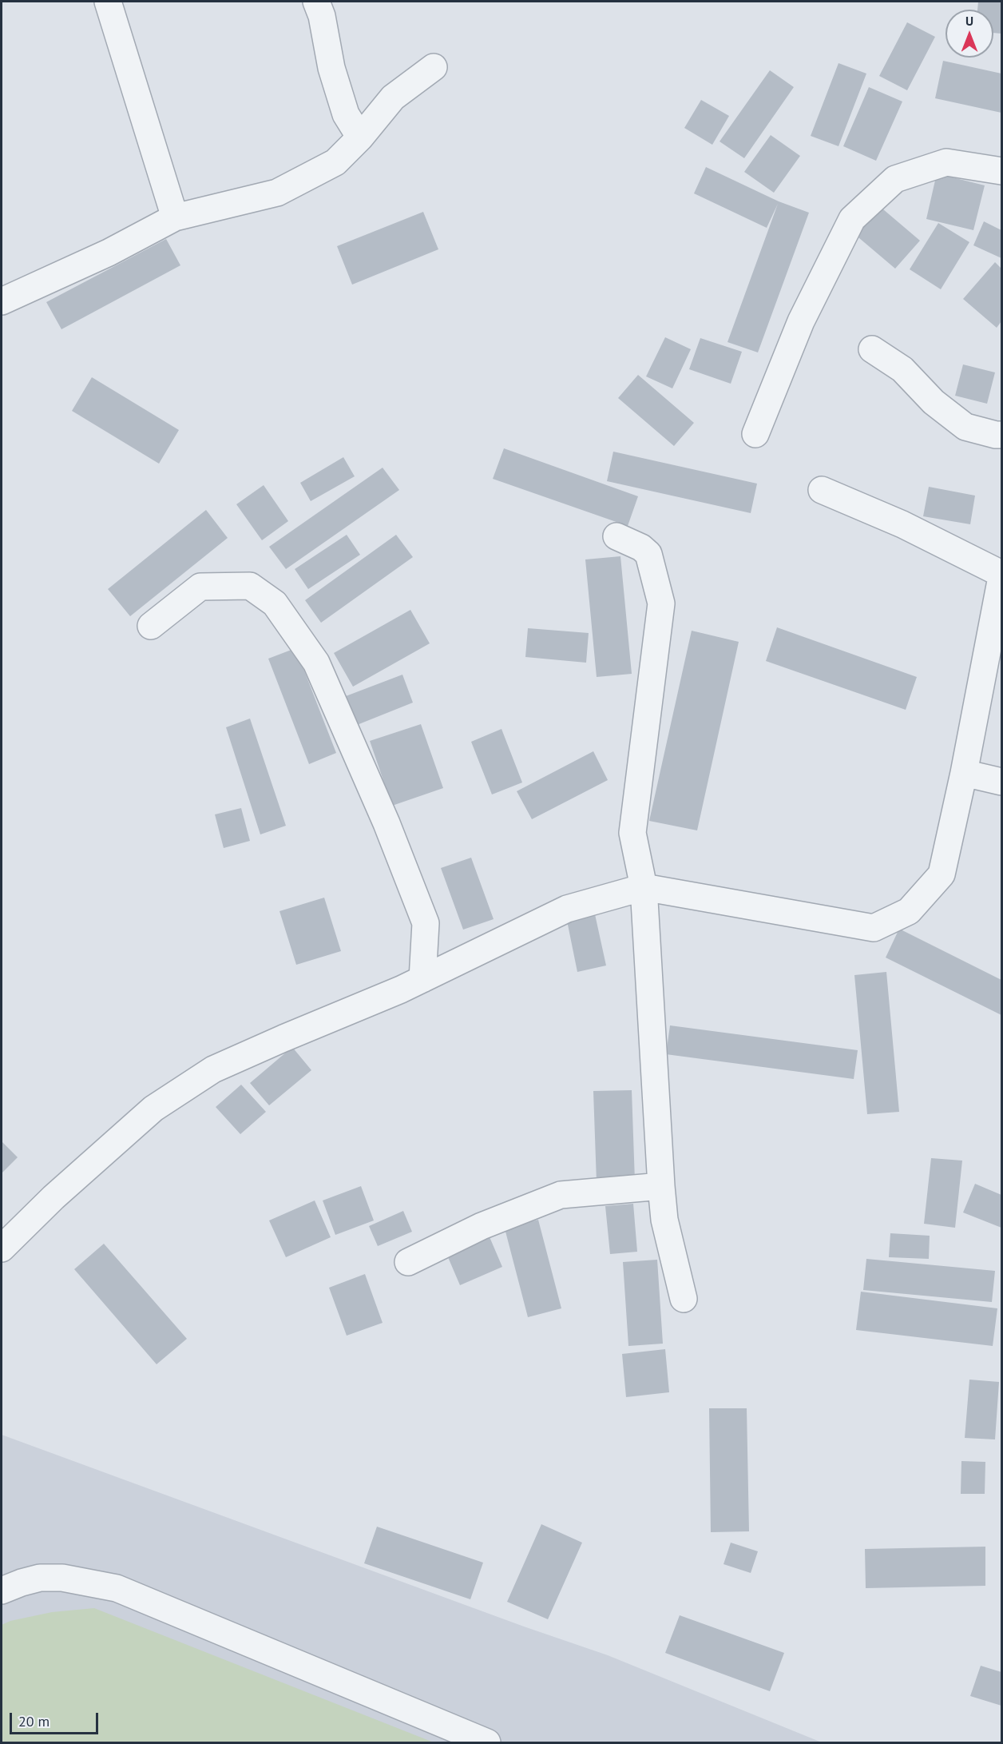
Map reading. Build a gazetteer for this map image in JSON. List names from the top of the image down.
{
  "scale_bar": "20 m",
  "north": "top"
}
